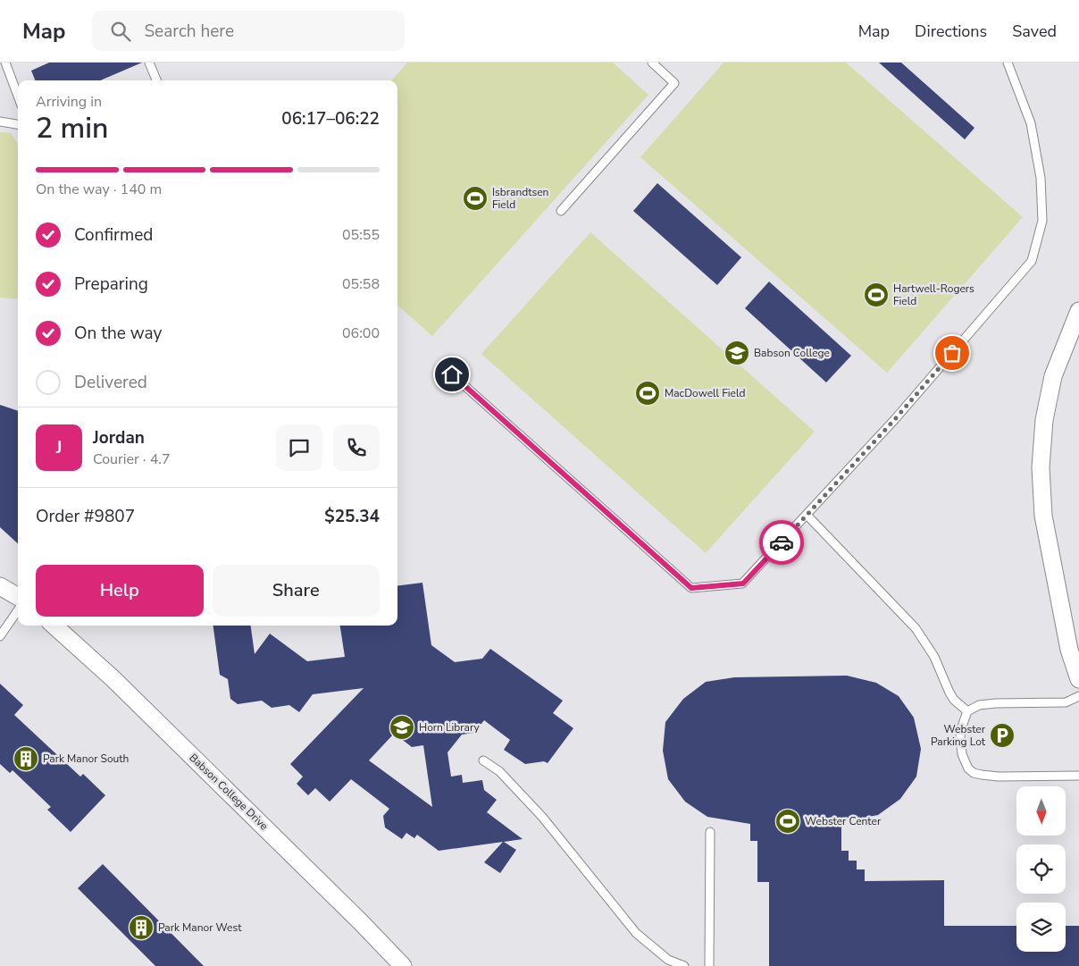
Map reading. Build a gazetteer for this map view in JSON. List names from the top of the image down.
{
  "streets": {
    "street": ["Babson College Drive"]
  },
  "places": {
    "sports": [
      "Isbrandtsen Field",
      "Hartwell-Rogers Field",
      "MacDowell Field",
      "Webster Center"
    ],
    "school or university": ["Babson College", "Horn Library"],
    "parking": ["Webster Parking Lot"],
    "building": ["Park Manor South", "Park Manor West"]
  },
  "north": "bottom",
  "page": {
    "header": "Map",
    "search": "Search here",
    "nav": ["Map", "Directions", "Saved"],
    "heading": ["2 min", "Arriving in", "06:17–06:22"],
    "panel": [
      "Jordan",
      "Courier · 4.7",
      "Order #9807",
      "$25.34"
    ],
    "bar": "On the way · 140 m",
    "list": [
      ["Confirmed", "05:55"],
      ["Preparing", "05:58"],
      ["On the way", "06:00"],
      "Delivered"
    ],
    "round": "J",
    "buttons": ["Help", "Share"]
  }
}
